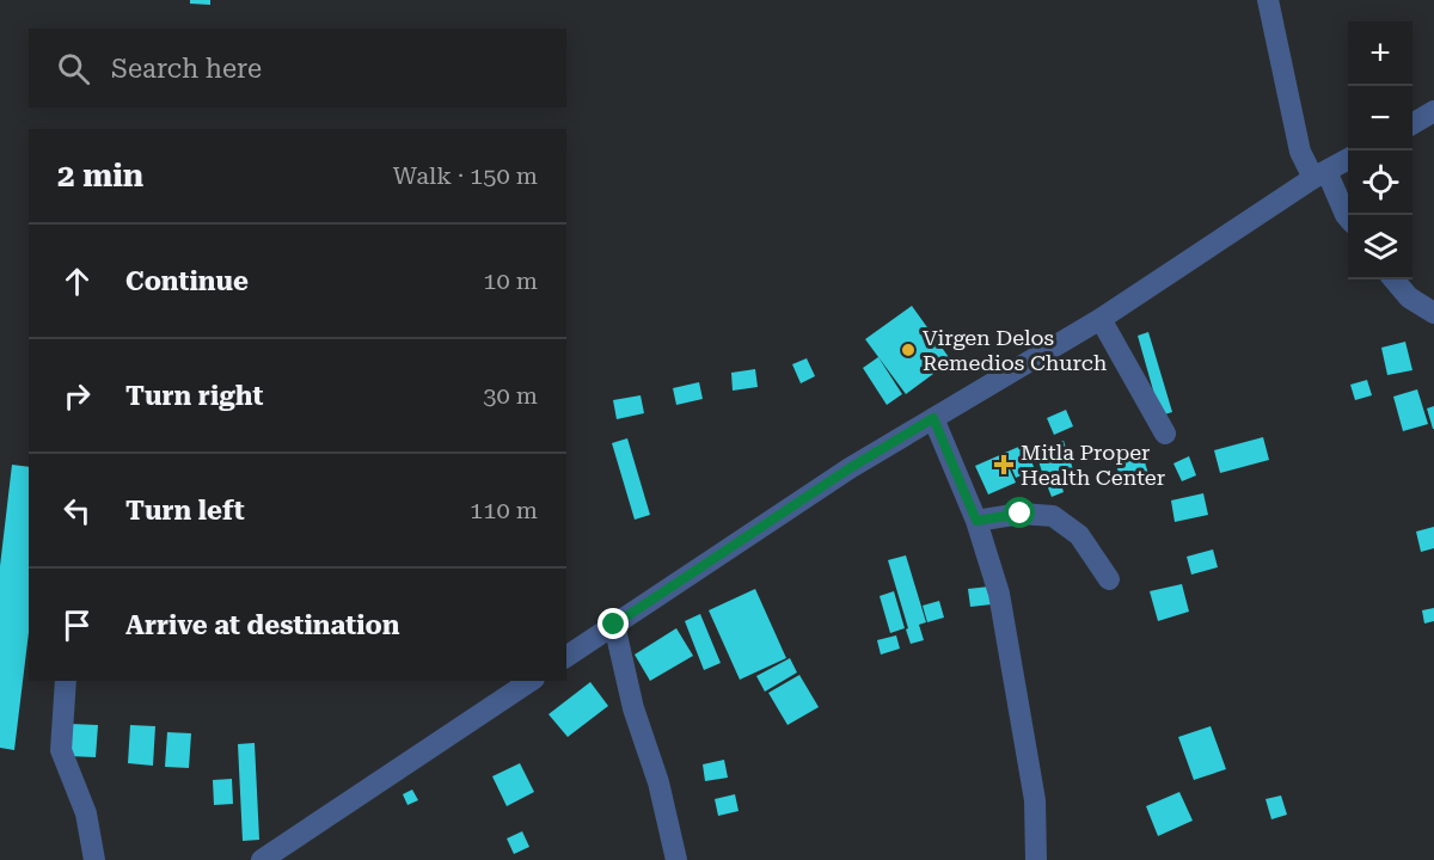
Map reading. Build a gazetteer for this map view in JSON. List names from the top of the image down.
{
  "places": {
    "other": ["Virgen Delos Remedios Church"],
    "health": ["Mitla Proper Health Center"]
  },
  "page": {
    "map_buttons": ["+", "−"],
    "search": "Search here",
    "heading": ["2 min", "Walk · 150 m"],
    "list": [
      ["Continue", "10 m"],
      ["Turn right", "30 m"],
      ["Turn left", "110 m"],
      "Arrive at destination"
    ]
  }
}
